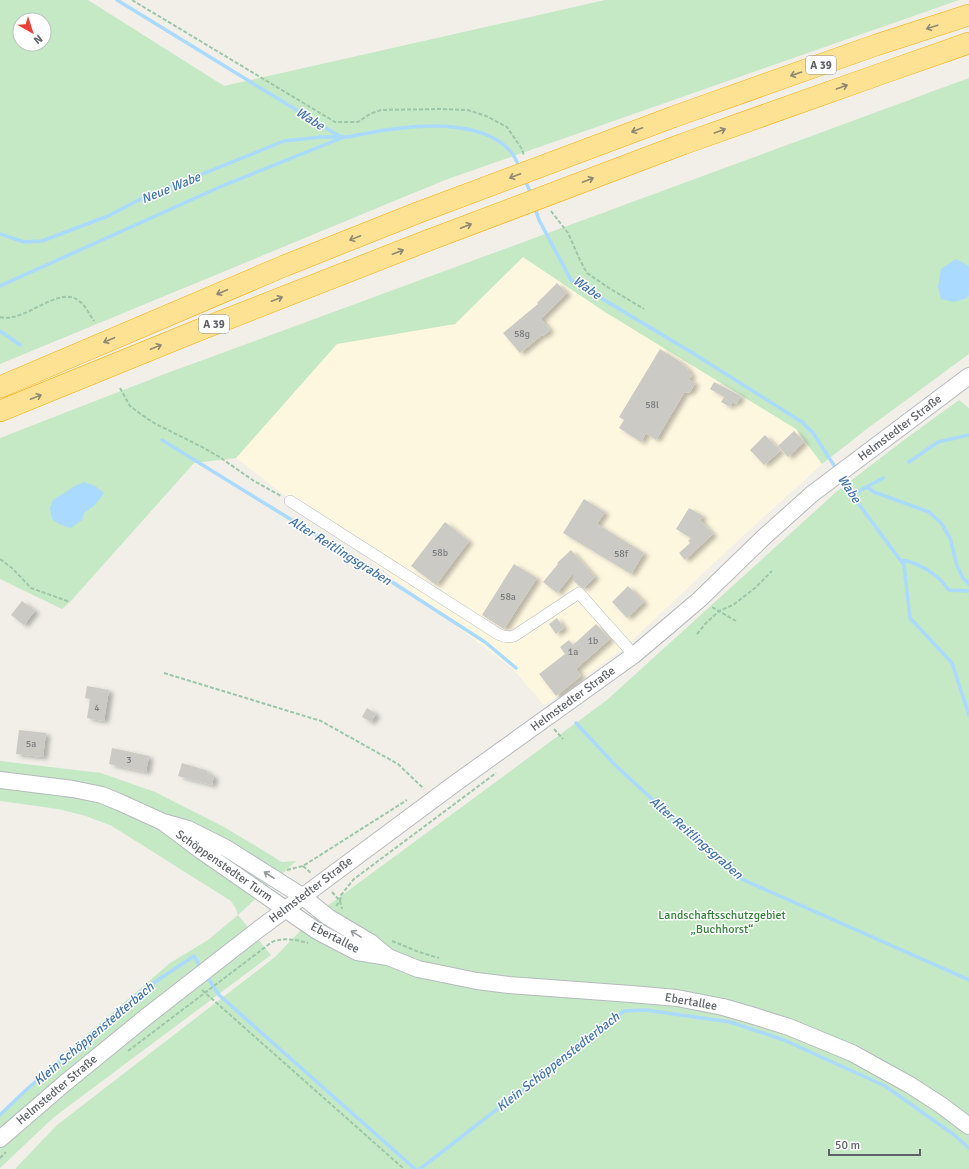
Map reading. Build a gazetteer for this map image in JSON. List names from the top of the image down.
{
  "streets": {
    "highway": ["A 39"],
    "main road": ["Helmstedter Straße", "Schöppenstedter Turm", "Ebertallee"]
  },
  "crossings": [
    ["Helmstedter Straße", "Schöppenstedter Turm"],
    ["Helmstedter Straße", "Ebertallee"],
    ["Schöppenstedter Turm", "Ebertallee"]
  ],
  "water": [
    "Wabe",
    "Neue Wabe",
    "Alter Reitlingsgraben",
    "Klein Schöppenstedterbach"
  ],
  "parks": ["Landschaftsschutzgebiet „Buchhorst“"],
  "house_numbers": [
    "58g",
    "58l",
    "58b",
    "58f",
    "58a",
    "1b",
    "1a",
    "4",
    "5a",
    "3"
  ],
  "scale_bar": "50 m",
  "north": "bottom right"
}
